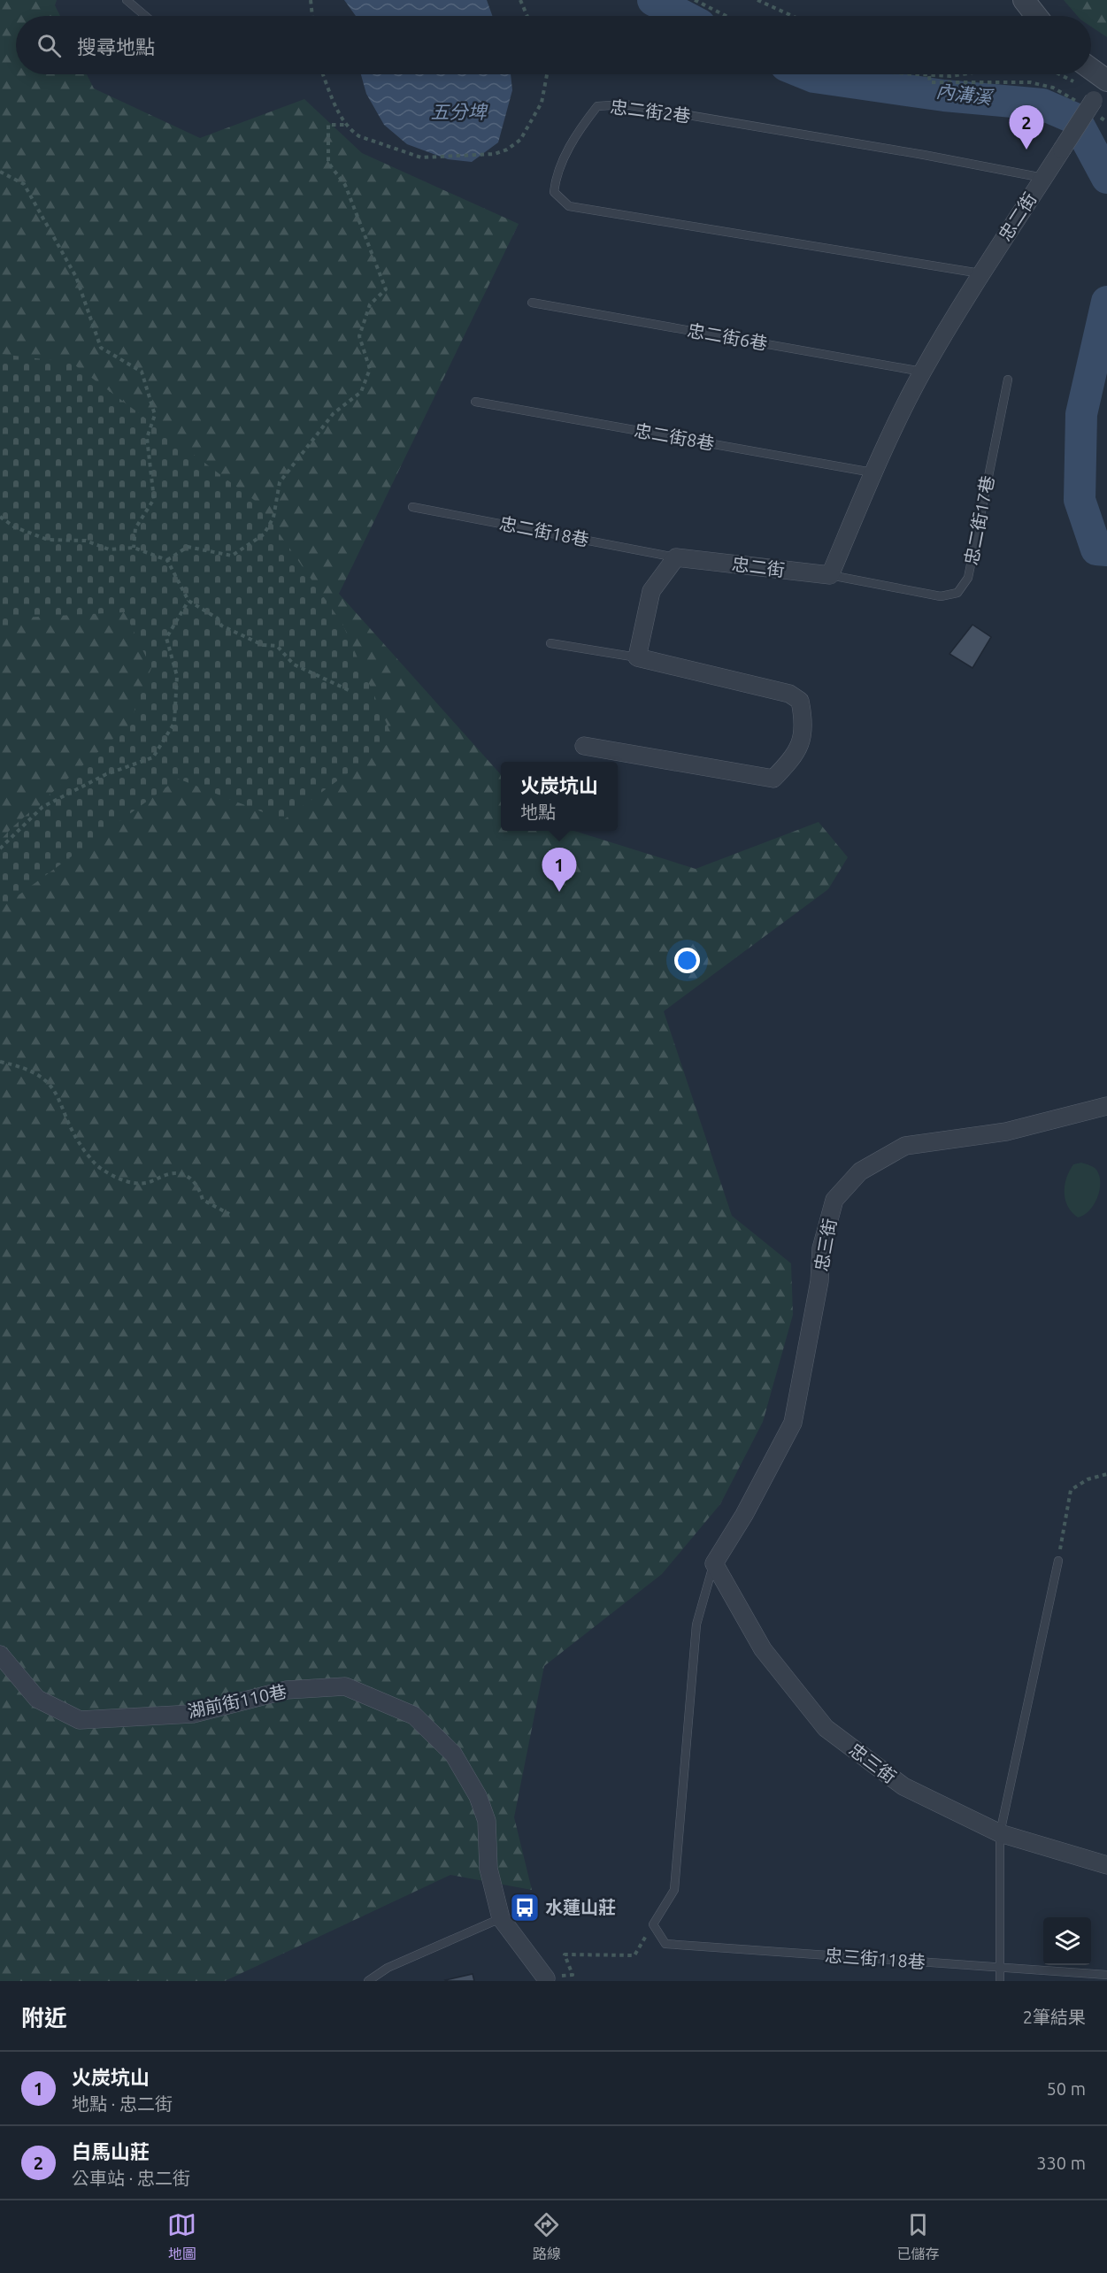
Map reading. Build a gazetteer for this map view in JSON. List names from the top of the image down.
{
  "streets": {
    "street": ["忠二街", "忠三街", "湖前街110巷"],
    "lane": [
      "忠二街2巷",
      "忠二街6巷",
      "忠二街8巷",
      "忠二街17巷",
      "忠二街18巷",
      "忠三街118巷"
    ]
  },
  "crossings": [
    ["忠二街2巷", "忠二街"],
    ["忠二街", "忠二街6巷"],
    ["忠二街", "忠二街8巷"],
    ["忠二街", "忠二街17巷"],
    ["忠二街", "忠二街18巷"],
    ["忠三街", "忠三街118巷"]
  ],
  "water": ["內溝溪", "五分埤"],
  "places": {
    "bus stop": ["水蓮山莊"]
  },
  "page": {
    "search": "搜尋地點",
    "pins": ["2", "1"],
    "popup": ["火炭坑山", "地點"],
    "heading": ["附近", "2筆結果"],
    "list": [
      {
        "mark": "1",
        "name": "火炭坑山",
        "note": "地點 · 忠二街",
        "value": "50 m"
      },
      {
        "mark": "2",
        "name": "白馬山莊",
        "note": "公車站 · 忠二街",
        "value": "330 m"
      }
    ],
    "nav": ["地圖", "路線", "已儲存"]
  }
}
